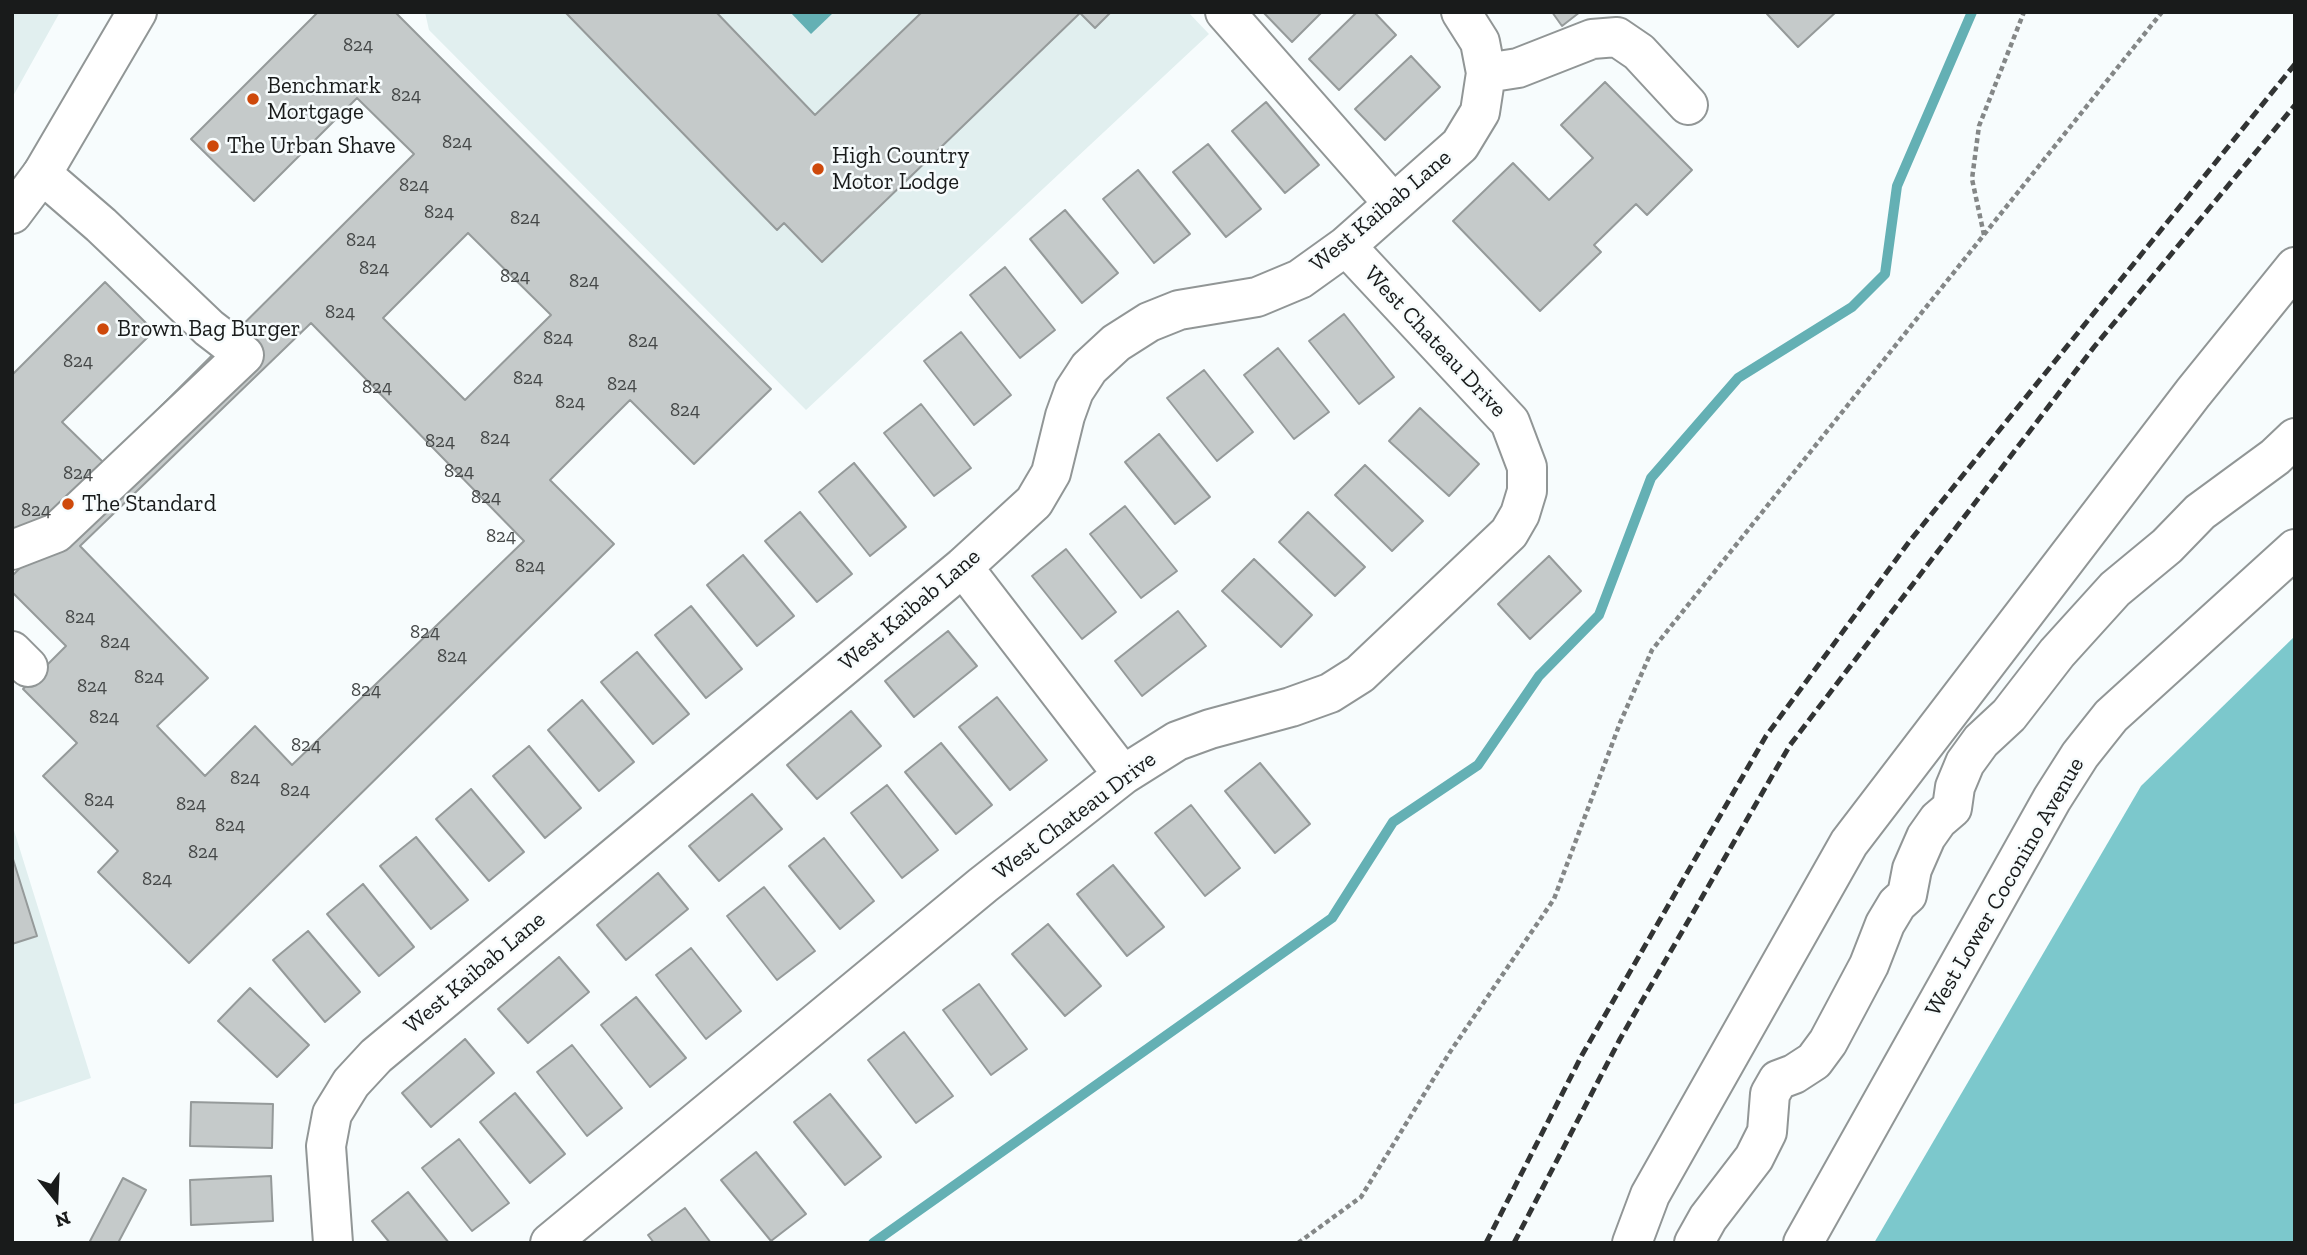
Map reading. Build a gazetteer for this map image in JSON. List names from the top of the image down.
{
  "streets": {
    "street": ["West Kaibab Lane", "West Chateau Drive", "West Lower Coconino Avenue"]
  },
  "crossings": [
    ["West Kaibab Lane", "West Chateau Drive"]
  ],
  "places": [
    "Benchmark Mortgage",
    "The Urban Shave",
    "High Country Motor Lodge",
    "Brown Bag Burger",
    "The Standard"
  ],
  "house_numbers": [
    "824",
    "824",
    "824",
    "824",
    "824",
    "824",
    "824",
    "824",
    "824",
    "824",
    "824",
    "824",
    "824",
    "824",
    "824",
    "824",
    "824",
    "824",
    "824",
    "824",
    "824",
    "824",
    "824",
    "824",
    "824",
    "824",
    "824",
    "824",
    "824",
    "824",
    "824",
    "824",
    "824",
    "824",
    "824",
    "824",
    "824",
    "824",
    "824",
    "824",
    "824",
    "824",
    "824"
  ],
  "north": "bottom"
}
